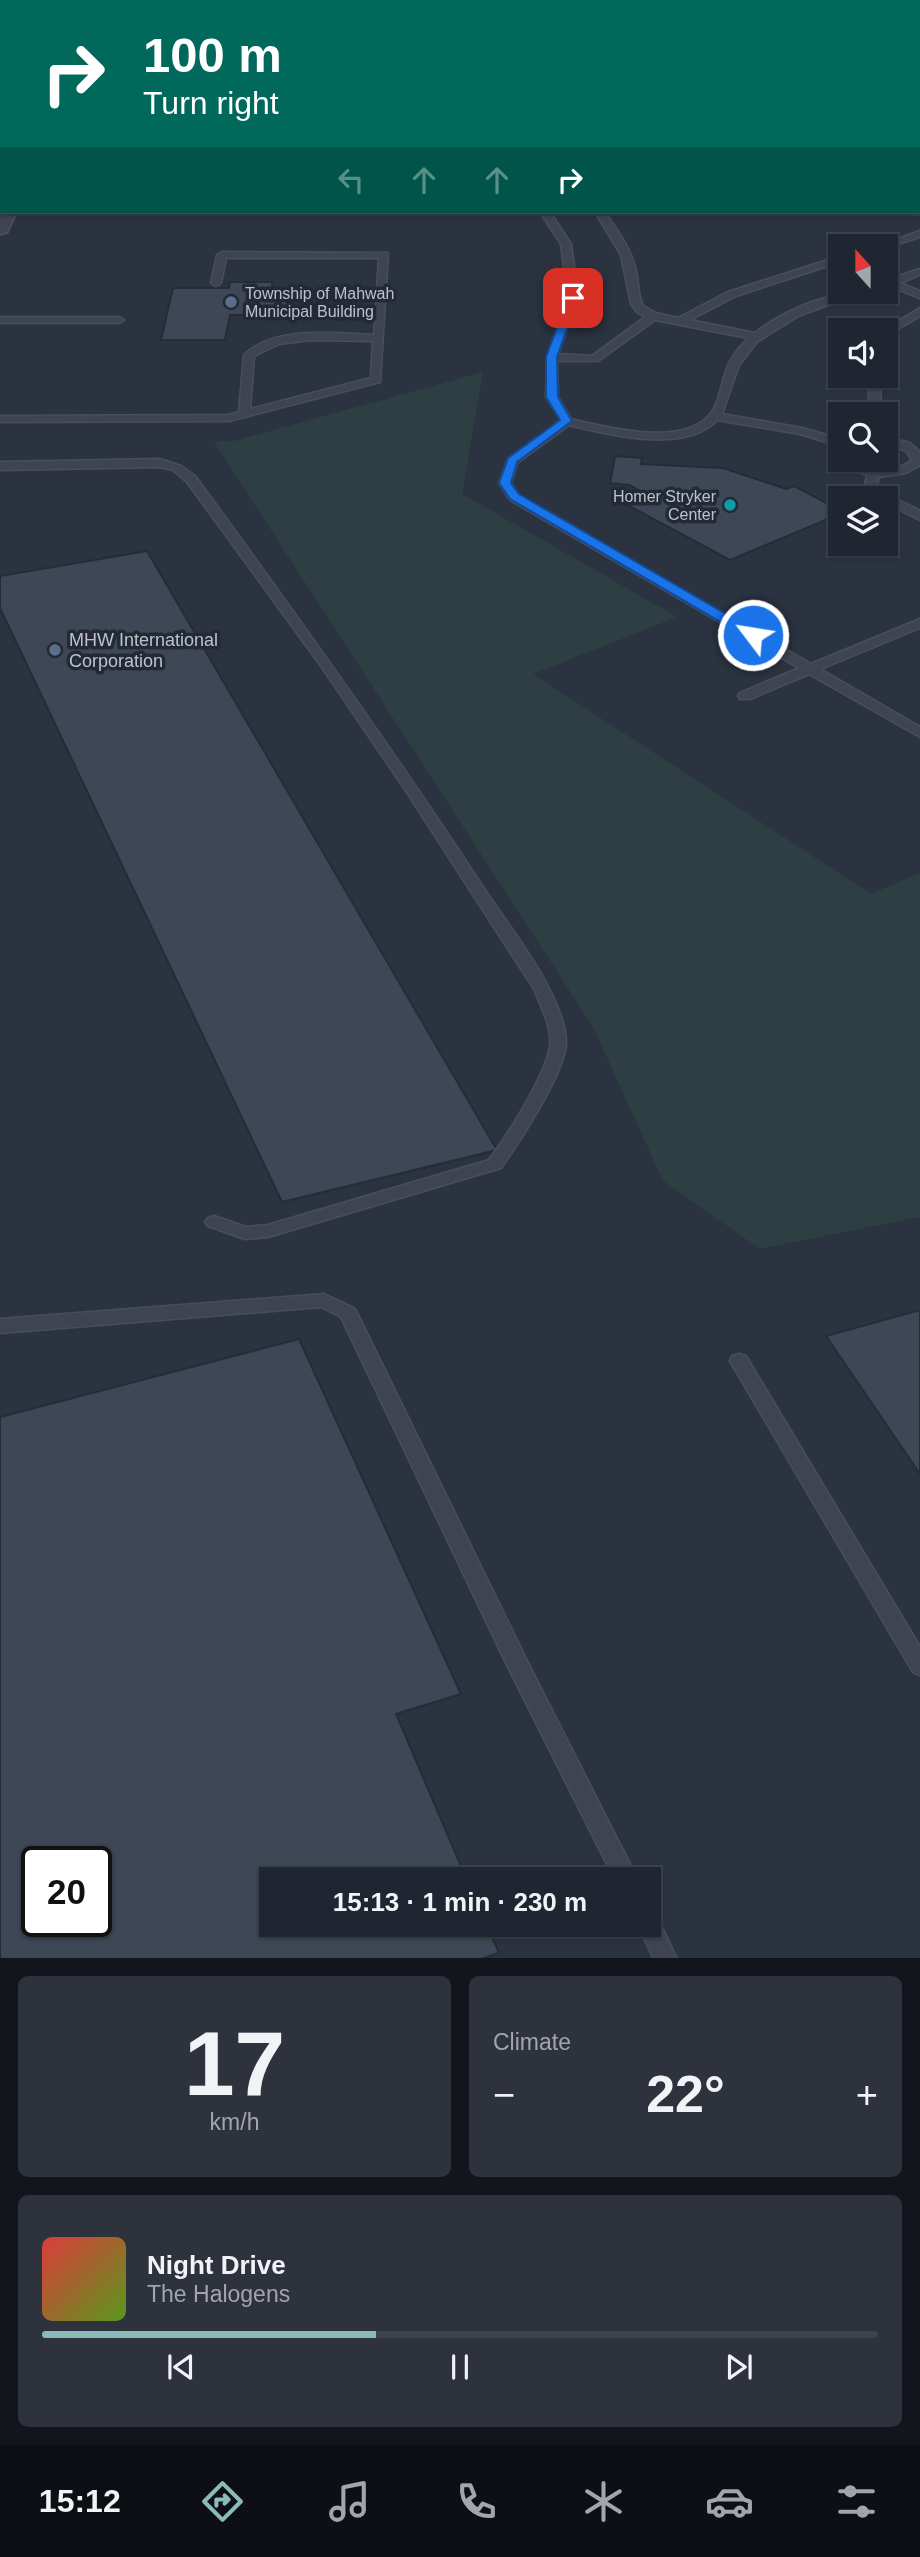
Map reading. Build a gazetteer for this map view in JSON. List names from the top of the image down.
{
  "places": ["Township of Mahwah Municipal Building", "Homer Stryker Center", "MHW International Corporation"],
  "north": "top",
  "page": {
    "turn": ["100 m", "Turn right"],
    "limit": "20",
    "trip": "15:13 · 1 min · 230 m",
    "tile": [
      ["17", "km/h"],
      "Climate"
    ],
    "heat": ["−", "22°", "+"],
    "song": ["Night Drive", "The Halogens"],
    "tabs": "15:12"
  }
}
